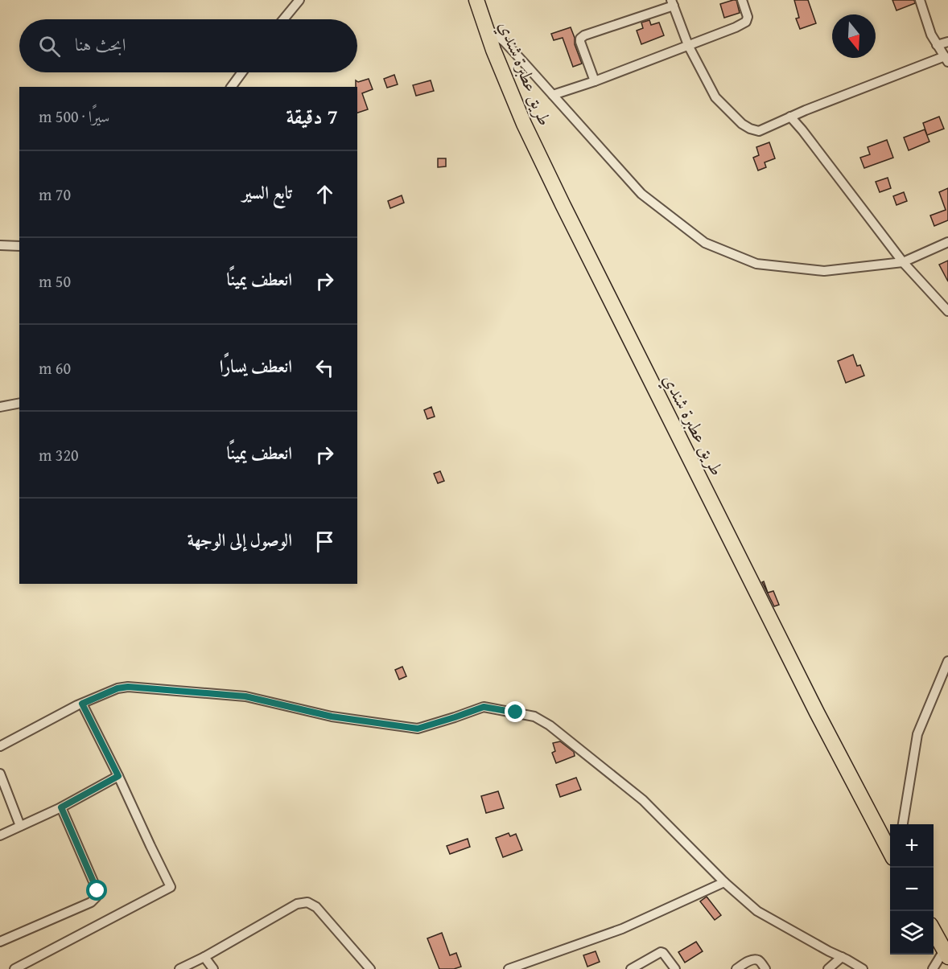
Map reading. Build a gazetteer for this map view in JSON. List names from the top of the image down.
{
  "streets": {
    "highway": ["طريق عطبرة شندي"]
  },
  "north": "bottom",
  "page": {
    "search": "ابحث هنا",
    "heading": ["7 دقيقة", "سيرًا · 500 m"],
    "list": [
      ["تابع السير", "70 m"],
      ["انعطف يمينًا", "50 m"],
      ["انعطف يسارًا", "60 m"],
      ["انعطف يمينًا", "320 m"],
      "الوصول إلى الوجهة"
    ],
    "map_buttons": ["+", "−"]
  }
}
